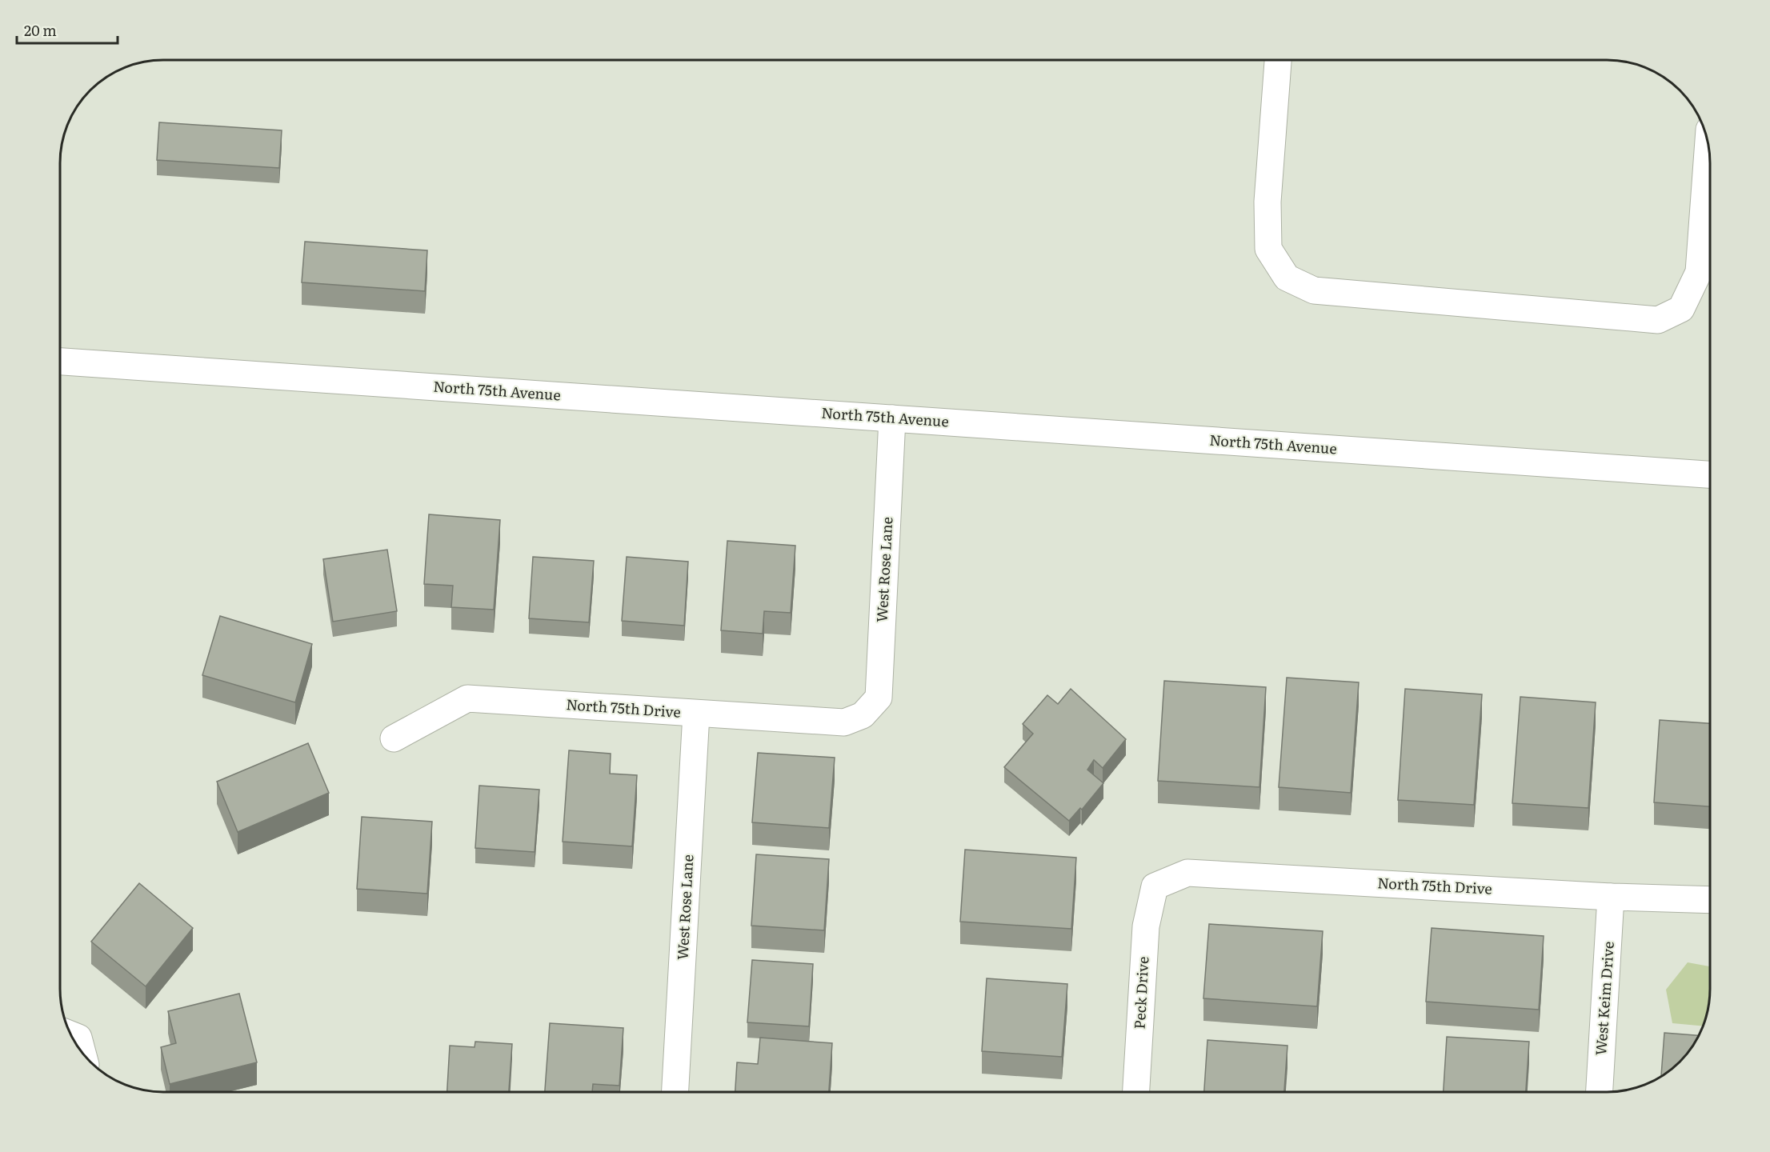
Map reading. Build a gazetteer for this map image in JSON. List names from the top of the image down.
{
  "streets": {
    "street": [
      "North 75th Avenue",
      "West Rose Lane",
      "North 75th Drive",
      "Peck Drive",
      "West Keim Drive"
    ]
  },
  "crossings": [
    ["North 75th Avenue", "West Rose Lane"],
    ["West Rose Lane", "North 75th Drive"],
    ["North 75th Drive", "Peck Drive"],
    ["North 75th Drive", "West Keim Drive"]
  ],
  "scale_bar": "20 m"
}
